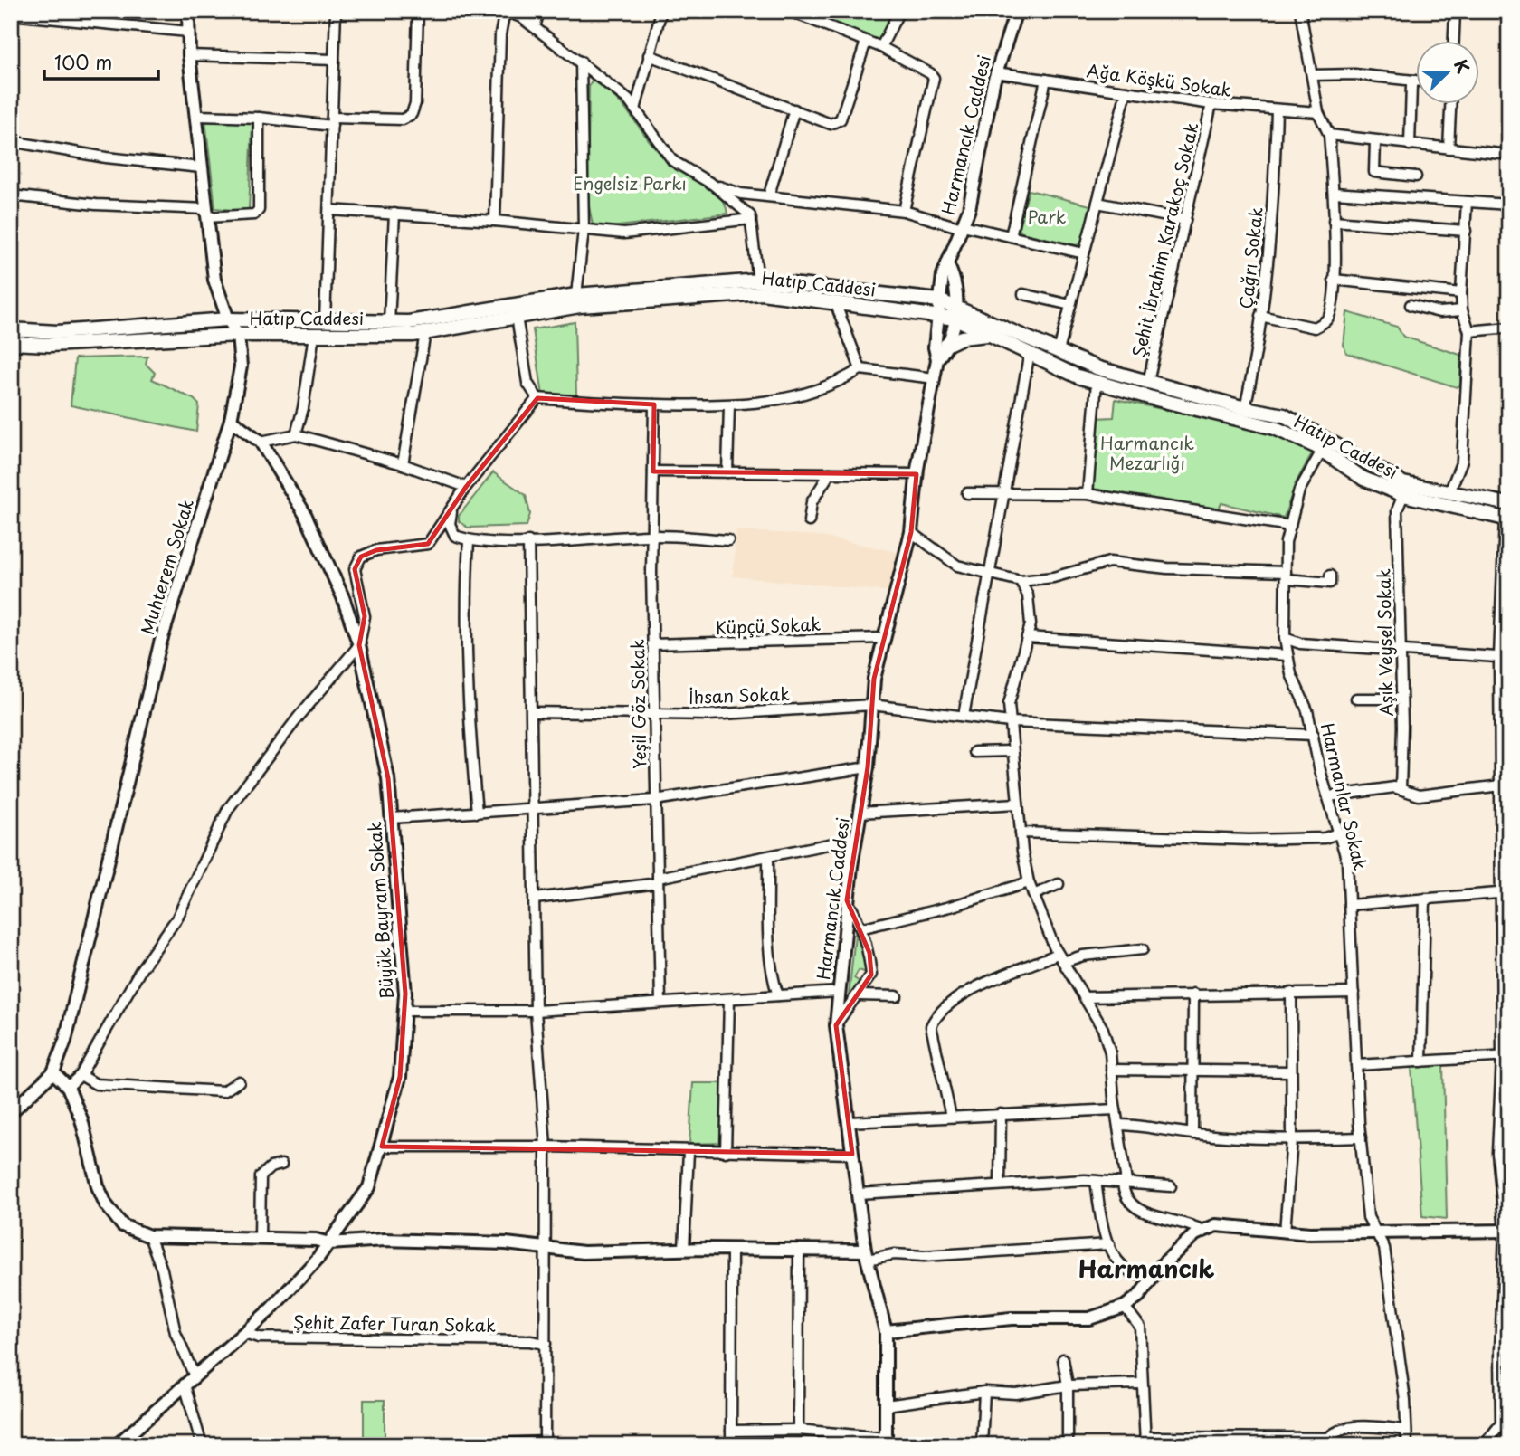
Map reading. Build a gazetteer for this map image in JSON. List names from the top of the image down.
{
  "streets": {
    "main road": ["Hatıp Caddesi"],
    "street": [
      "Ağa Köşkü Sokak",
      "Harmancık Caddesi",
      "Şehit İbrahim Karakoç Sokak",
      "Çağrı Sokak",
      "Muhterem Sokak",
      "Küpçü Sokak",
      "Aşık Veysel Sokak",
      "İhsan Sokak",
      "Yeşil Göz Sokak",
      "Harmanlar Sokak",
      "Büyük Bayram Sokak",
      "Şehit Zafer Turan Sokak"
    ]
  },
  "crossings": [
    ["Ağa Köşkü Sokak", "Harmancık Caddesi"],
    ["Ağa Köşkü Sokak", "Şehit İbrahim Karakoç Sokak"],
    ["Ağa Köşkü Sokak", "Çağrı Sokak"],
    ["Harmancık Caddesi", "Hatıp Caddesi"],
    ["Harmancık Caddesi", "Küpçü Sokak"],
    ["Harmancık Caddesi", "İhsan Sokak"],
    ["Şehit İbrahim Karakoç Sokak", "Hatıp Caddesi"],
    ["Çağrı Sokak", "Hatıp Caddesi"],
    ["Hatıp Caddesi", "Muhterem Sokak"],
    ["Hatıp Caddesi", "Aşık Veysel Sokak"],
    ["Hatıp Caddesi", "Harmanlar Sokak"],
    ["Muhterem Sokak", "Büyük Bayram Sokak"],
    ["Küpçü Sokak", "Yeşil Göz Sokak"],
    ["İhsan Sokak", "Yeşil Göz Sokak"],
    ["İhsan Sokak", "Harmanlar Sokak"],
    ["Büyük Bayram Sokak", "Şehit Zafer Turan Sokak"]
  ],
  "districts": ["Harmancık"],
  "parks": ["Engelsiz Parkı", "Park", "Harmancık Mezarlığı"],
  "scale_bar": "100 m",
  "north": "top right"
}
